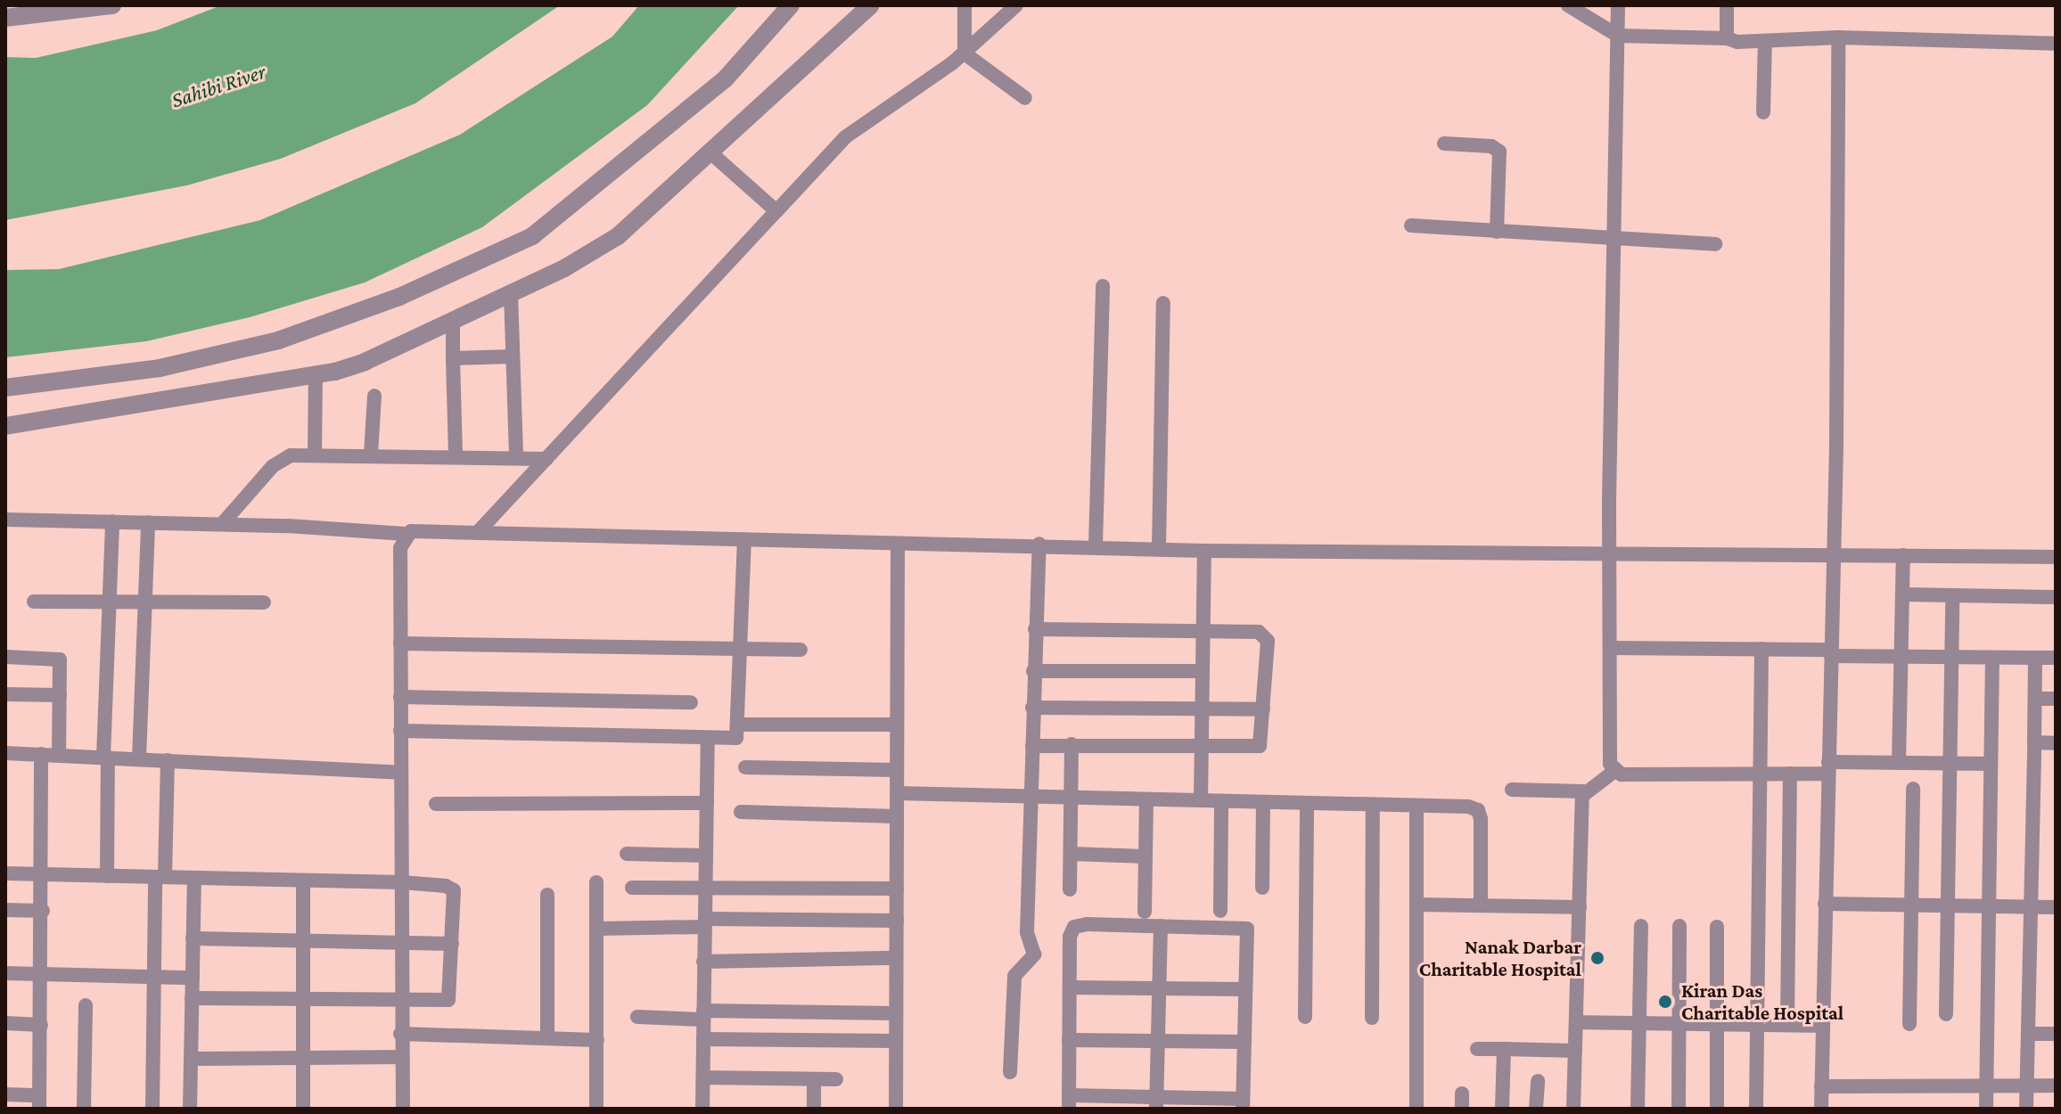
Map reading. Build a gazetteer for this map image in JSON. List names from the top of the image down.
{
  "water": ["Sahibi River"],
  "places": ["Nanak Darbar Charitable Hospital", "Kiran Das Charitable Hospital"]
}
